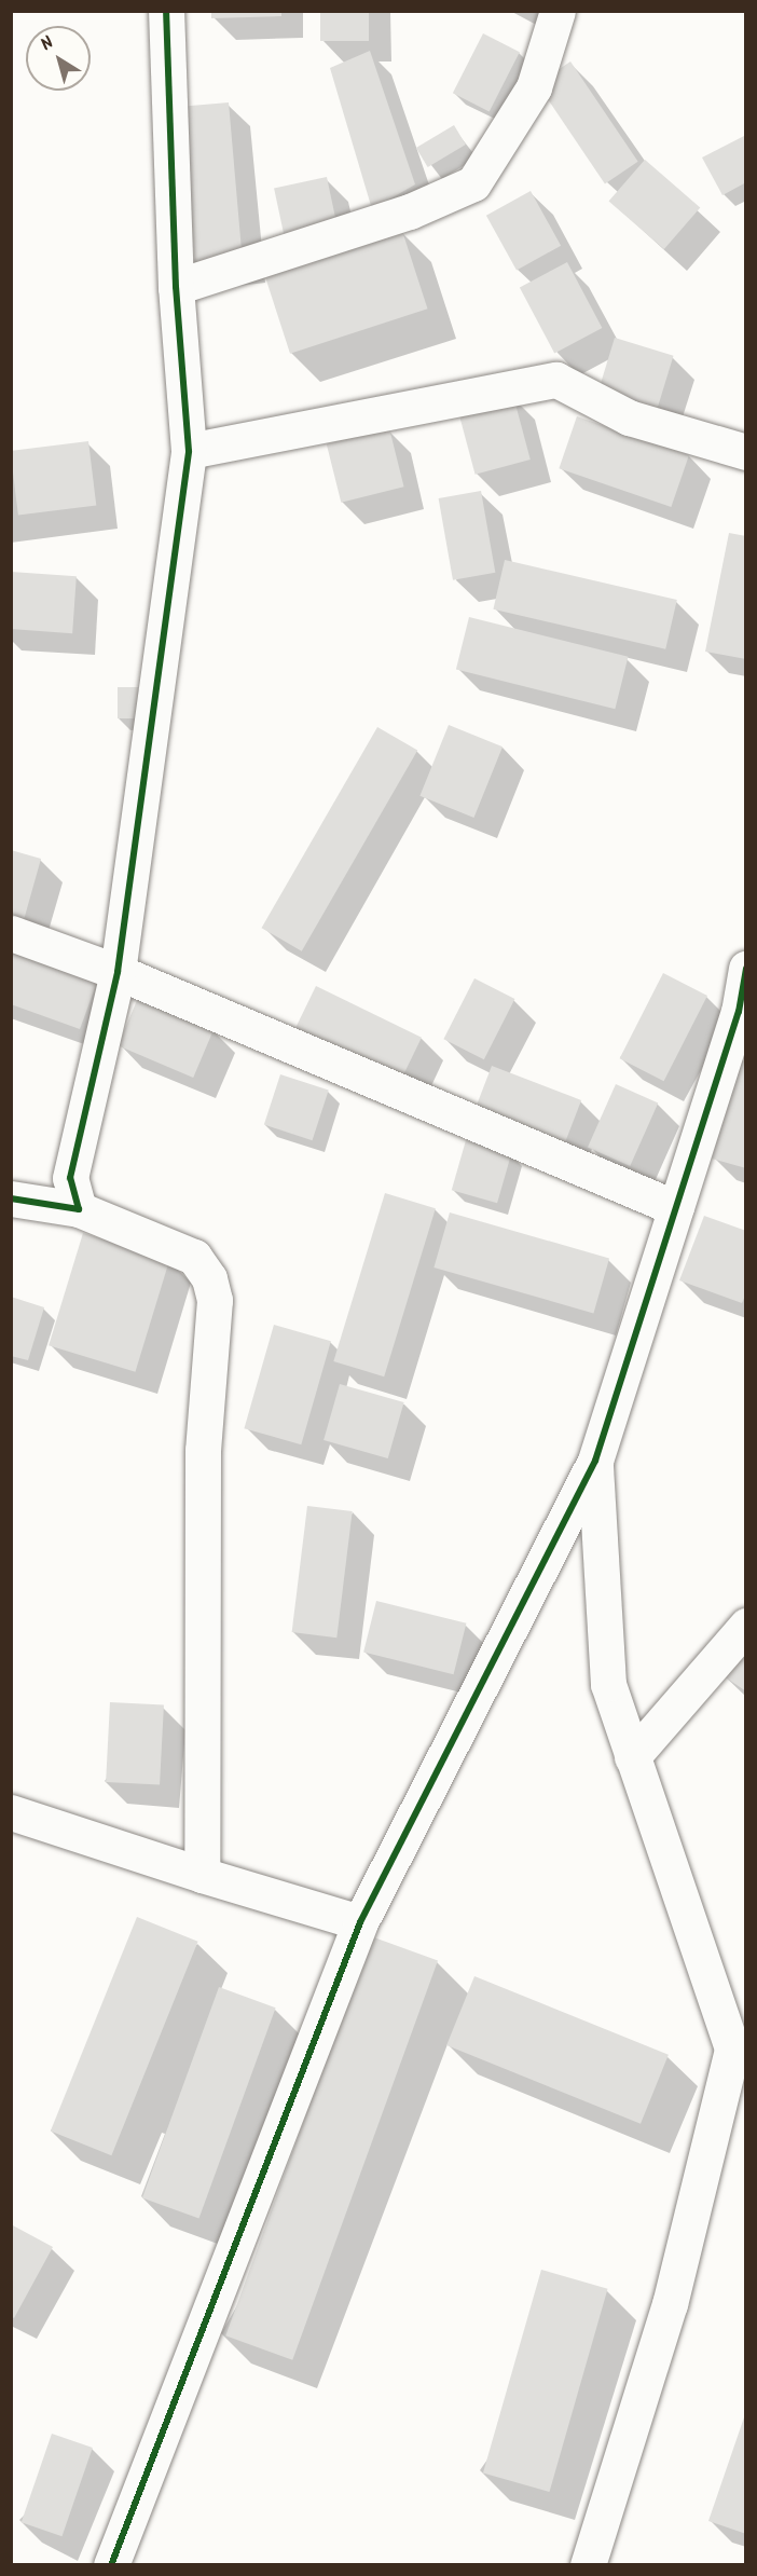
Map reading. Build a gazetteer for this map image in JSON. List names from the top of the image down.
{
  "north": "top left"
}
